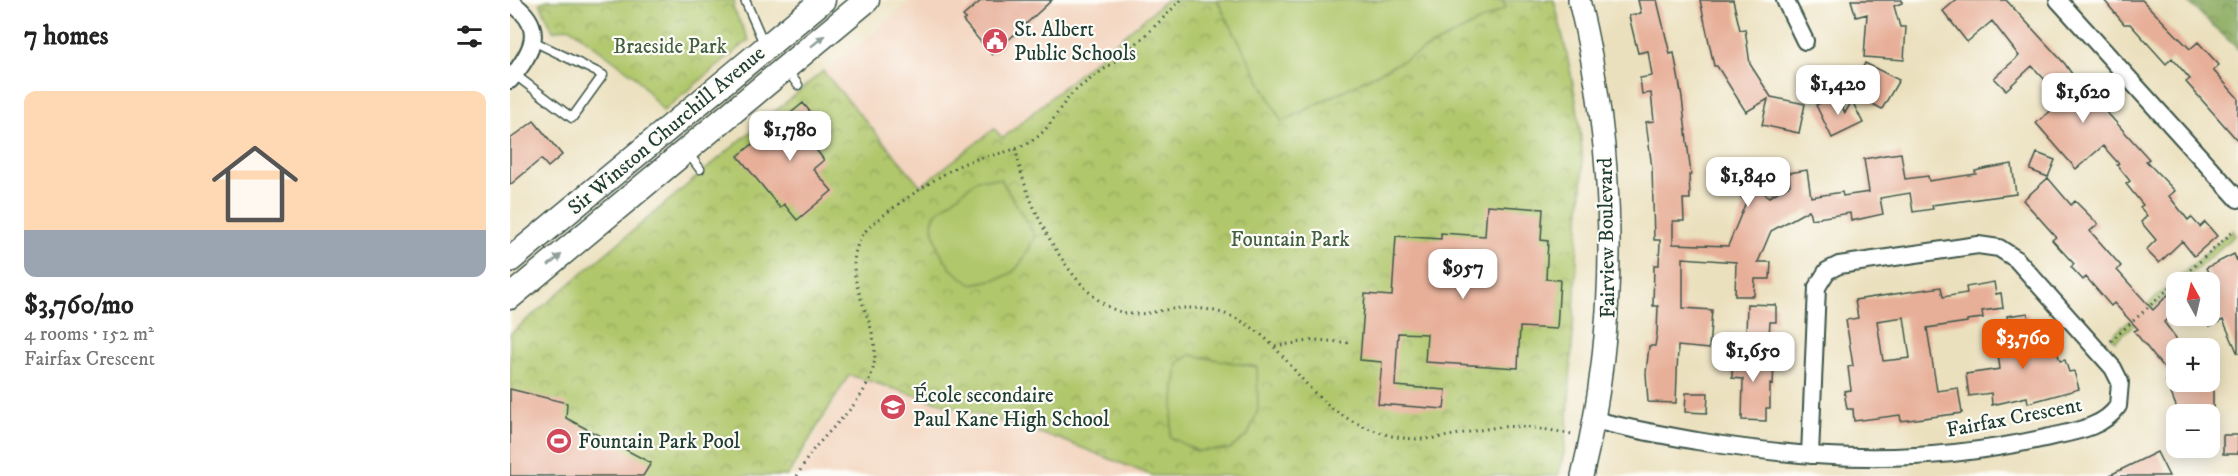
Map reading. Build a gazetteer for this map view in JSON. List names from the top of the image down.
{
  "streets": {
    "main road": ["Sir Winston Churchill Avenue"],
    "street": ["Fairview Boulevard", "Fairfax Crescent"]
  },
  "crossings": [
    ["Fairview Boulevard", "Fairfax Crescent"]
  ],
  "parks": ["Braeside Park", "Fountain Park"],
  "places": {
    "public building": ["St. Albert Public Schools"],
    "school or university": ["École secondaire Paul Kane High School"],
    "sports": ["Fountain Park Pool"]
  },
  "north": "top",
  "page": {
    "heading": "7 homes",
    "price": [
      "$1,420",
      "$1,620",
      "$1,780",
      "$1,840",
      "$957",
      "$3,760",
      "$1,650"
    ],
    "list": [
      {
        "name": "$3,760/mo",
        "note": "4 rooms · 152 m² · Fairfax Crescent"
      }
    ],
    "map_buttons": ["+", "−"]
  }
}
